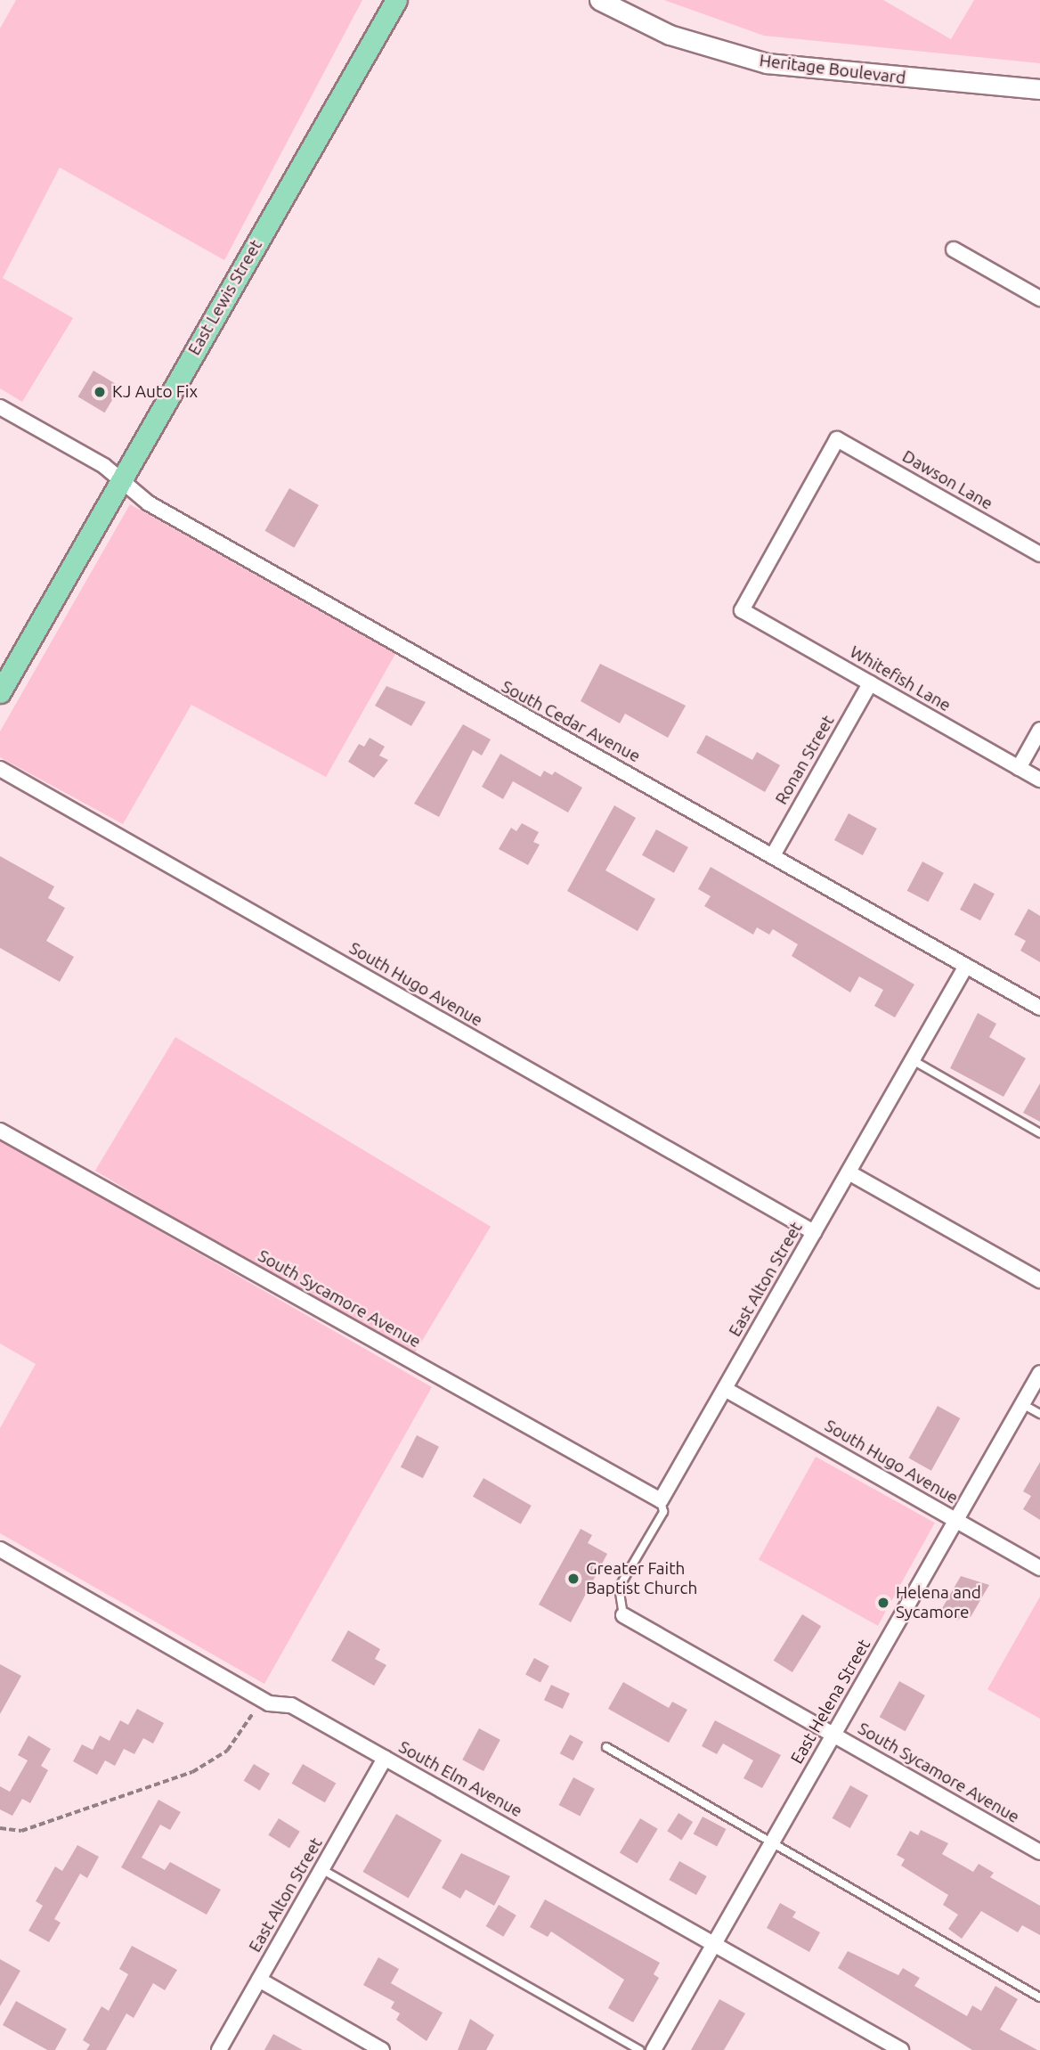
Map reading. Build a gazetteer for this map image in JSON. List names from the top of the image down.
{
  "streets": {
    "main road": ["Heritage Boulevard", "East Lewis Street"],
    "street": [
      "Dawson Lane",
      "Whitefish Lane",
      "South Cedar Avenue",
      "Ronan Street",
      "South Hugo Avenue",
      "East Alton Street",
      "South Sycamore Avenue",
      "East Helena Street",
      "South Elm Avenue"
    ]
  },
  "crossings": [
    ["East Lewis Street", "South Cedar Avenue"],
    ["Dawson Lane", "Whitefish Lane"],
    ["Whitefish Lane", "Ronan Street"],
    ["South Cedar Avenue", "Ronan Street"],
    ["South Cedar Avenue", "East Alton Street"],
    ["South Hugo Avenue", "East Alton Street"],
    ["South Hugo Avenue", "East Helena Street"],
    ["East Alton Street", "South Sycamore Avenue"],
    ["East Alton Street", "South Elm Avenue"],
    ["South Sycamore Avenue", "East Helena Street"],
    ["East Helena Street", "South Elm Avenue"]
  ],
  "places": ["KJ Auto Fix", "Greater Faith Baptist Church", "Helena and Sycamore"]
}
